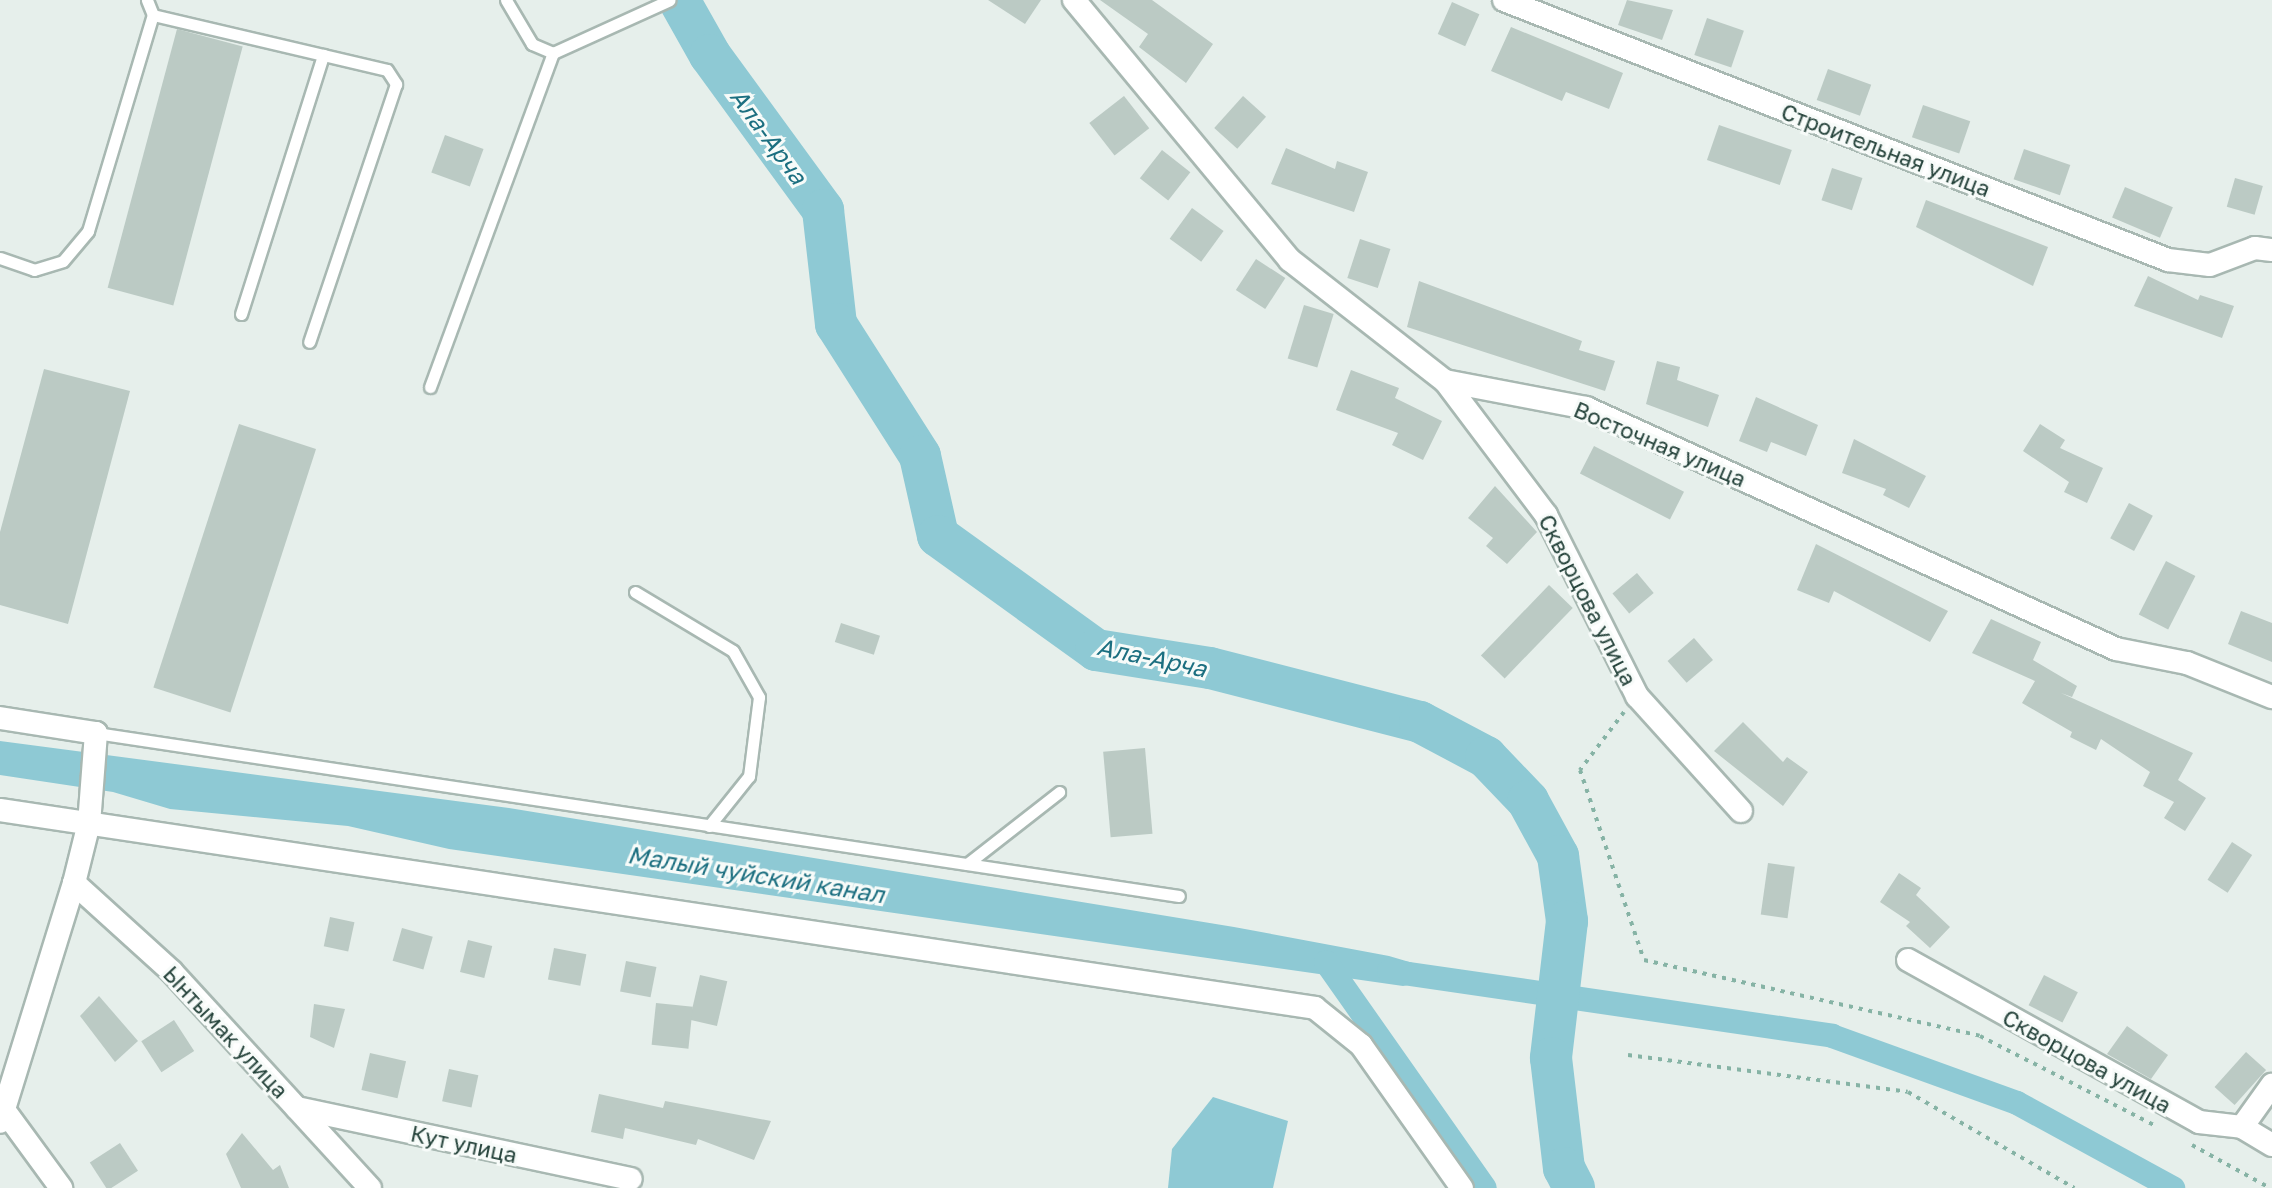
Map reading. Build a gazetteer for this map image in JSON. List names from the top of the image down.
{
  "streets": {
    "street": [
      "Строительная улица",
      "Восточная улица",
      "Скворцова улица",
      "Ынтымак улица",
      "Кут улица"
    ]
  },
  "crossings": [
    ["Восточная улица", "Скворцова улица"],
    ["Ынтымак улица", "Кут улица"]
  ],
  "water": ["Ала-Арча", "Малый чуйский канал"]
}
